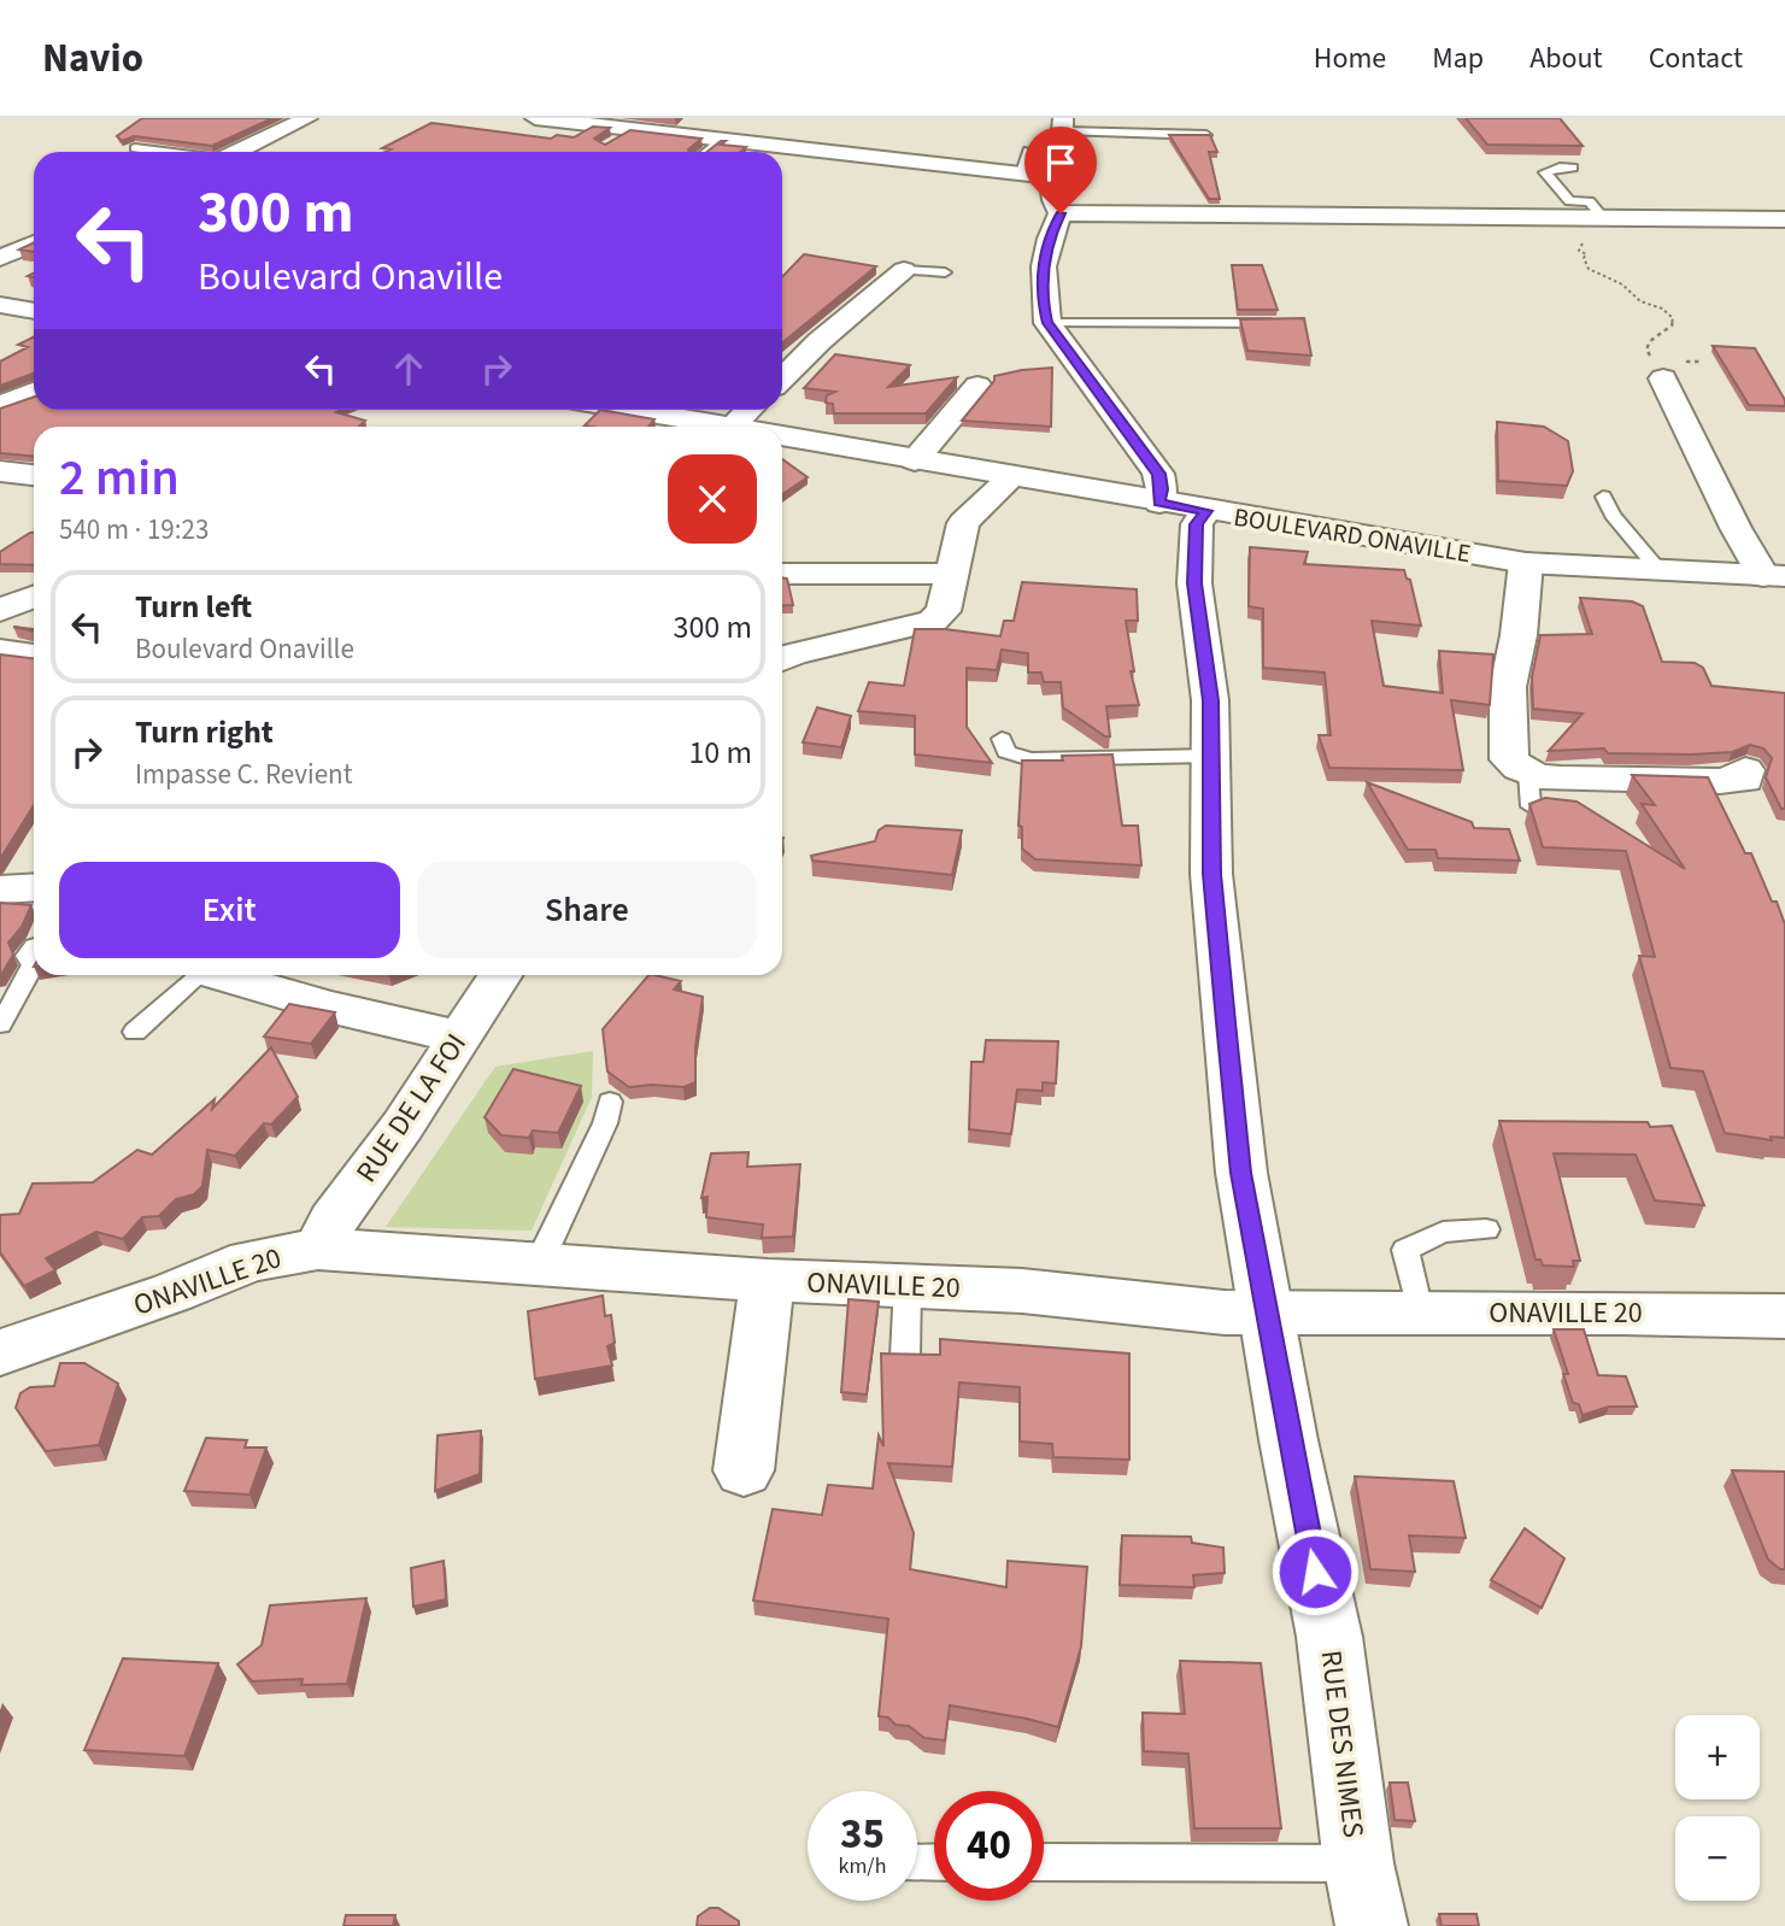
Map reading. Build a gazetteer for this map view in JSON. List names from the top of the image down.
{
  "streets": {
    "street": [
      "BOULEVARD ONAVILLE",
      "RUE DE LA FOI",
      "ONAVILLE 20",
      "RUE DES NIMES"
    ]
  },
  "crossings": [
    ["BOULEVARD ONAVILLE", "RUE DES NIMES"],
    ["RUE DE LA FOI", "ONAVILLE 20"],
    ["ONAVILLE 20", "RUE DES NIMES"]
  ],
  "page": {
    "header": "Navio",
    "nav": [
      "Home",
      "Map",
      "About",
      "Contact"
    ],
    "turn": ["300 m", "Boulevard Onaville"],
    "heading": ["2 min", "540 m · 19:23"],
    "list": [
      {
        "name": "Turn left",
        "note": "Boulevard Onaville",
        "value": "300 m"
      },
      {
        "name": "Turn right",
        "note": "Impasse C. Revient",
        "value": "10 m"
      }
    ],
    "buttons": ["Exit", "Share"],
    "map_buttons": ["+", "−"],
    "speed": "35 km/h",
    "limit": "40"
  }
}
